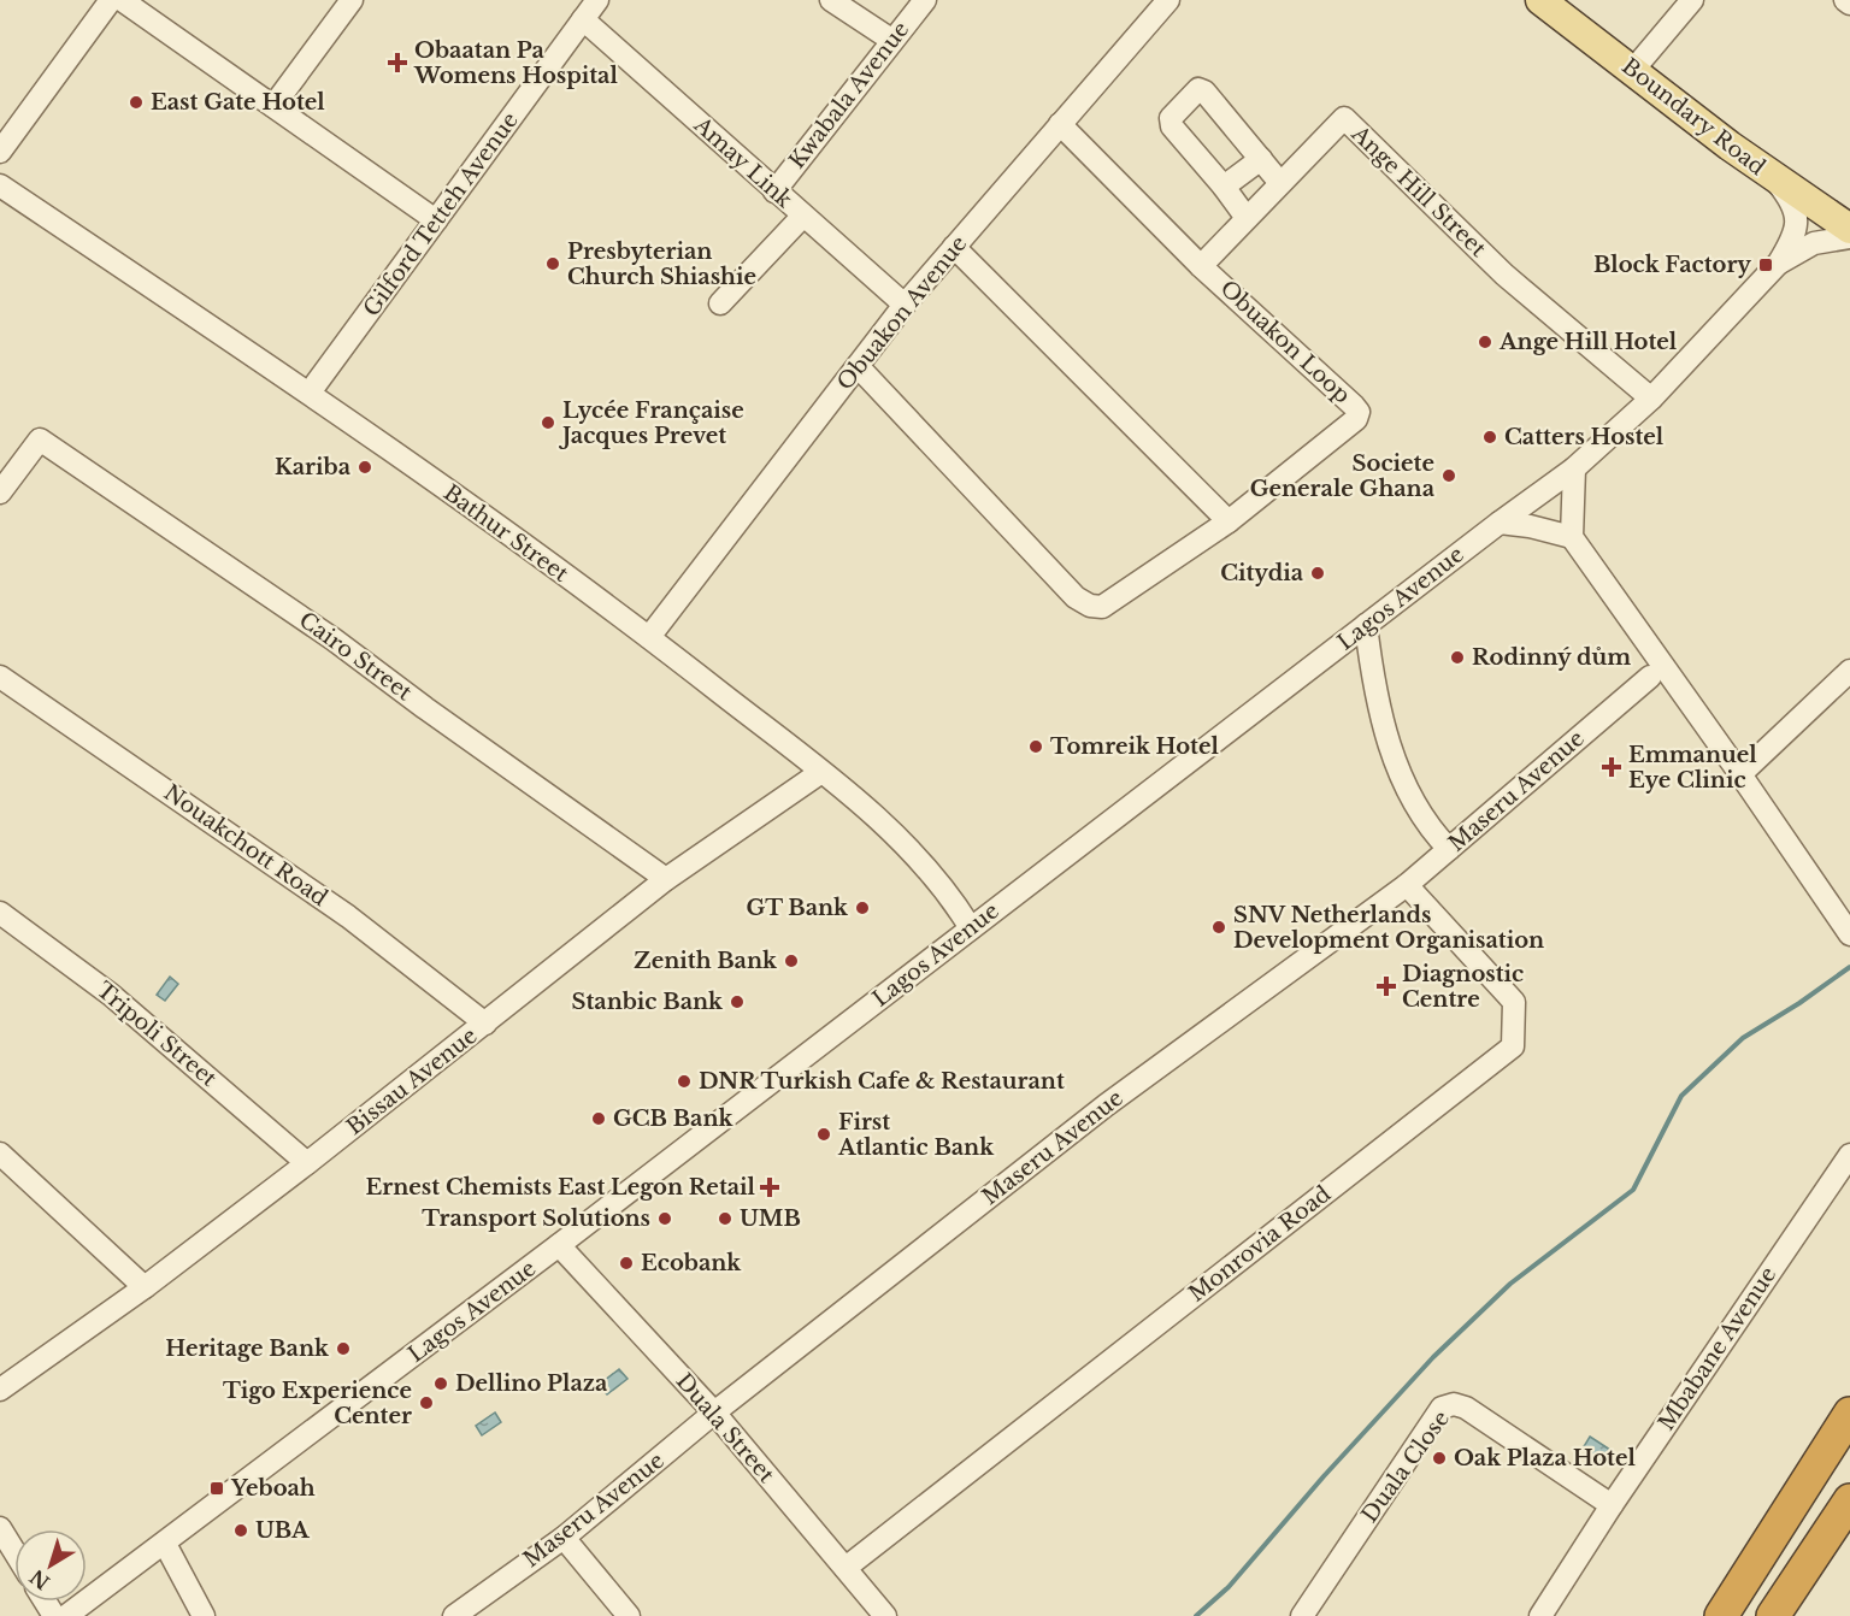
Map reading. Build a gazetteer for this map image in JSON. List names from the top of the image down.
{
  "streets": {
    "main road": ["Boundary Road"],
    "street": [
      "Kwabala Avenue",
      "Amay Link",
      "Ange Hill Street",
      "Gilford Tetteh Avenue",
      "Obuakon Avenue",
      "Obuakon Loop",
      "Bathur Street",
      "Lagos Avenue",
      "Cairo Street",
      "Maseru Avenue",
      "Nouakchott Road",
      "Tripoli Street",
      "Bissau Avenue",
      "Monrovia Road",
      "Mbabane Avenue",
      "Duala Street",
      "Duala Close"
    ]
  },
  "crossings": [
    ["Kwabala Avenue", "Amay Link"],
    ["Boundary Road", "Lagos Avenue"],
    ["Amay Link", "Gilford Tetteh Avenue"],
    ["Amay Link", "Obuakon Avenue"],
    ["Ange Hill Street", "Obuakon Loop"],
    ["Ange Hill Street", "Lagos Avenue"],
    ["Gilford Tetteh Avenue", "Bathur Street"],
    ["Obuakon Avenue", "Obuakon Loop"],
    ["Obuakon Avenue", "Bathur Street"],
    ["Bathur Street", "Lagos Avenue"],
    ["Bathur Street", "Bissau Avenue"],
    ["Lagos Avenue", "Duala Street"],
    ["Cairo Street", "Bissau Avenue"],
    ["Maseru Avenue", "Monrovia Road"],
    ["Maseru Avenue", "Duala Street"],
    ["Nouakchott Road", "Bissau Avenue"],
    ["Tripoli Street", "Bissau Avenue"],
    ["Monrovia Road", "Duala Street"],
    ["Mbabane Avenue", "Duala Close"]
  ],
  "places": {
    "health": [
      "Obaatan Pa Womens Hospital",
      "Emmanuel Eye Clinic",
      "Diagnostic Centre",
      "Ernest Chemists East Legon Retail"
    ],
    "other": [
      "East Gate Hotel",
      "Presbyterian Church Shiashie",
      "Ange Hill Hotel",
      "Lycée Française Jacques Prevet",
      "Catters Hostel",
      "Kariba",
      "Societe Generale Ghana",
      "Citydia",
      "Rodinný dům",
      "Tomreik Hotel",
      "GT Bank",
      "SNV Netherlands Development Organisation",
      "Zenith Bank",
      "Stanbic Bank",
      "DNR Turkish Cafe & Restaurant",
      "GCB Bank",
      "First Atlantic Bank",
      "Transport Solutions",
      "UMB",
      "Ecobank",
      "Heritage Bank",
      "Dellino Plaza",
      "Tigo Experience Center",
      "Oak Plaza Hotel",
      "UBA"
    ],
    "transit": ["Block Factory", "Yeboah"]
  },
  "north": "bottom left"
}
